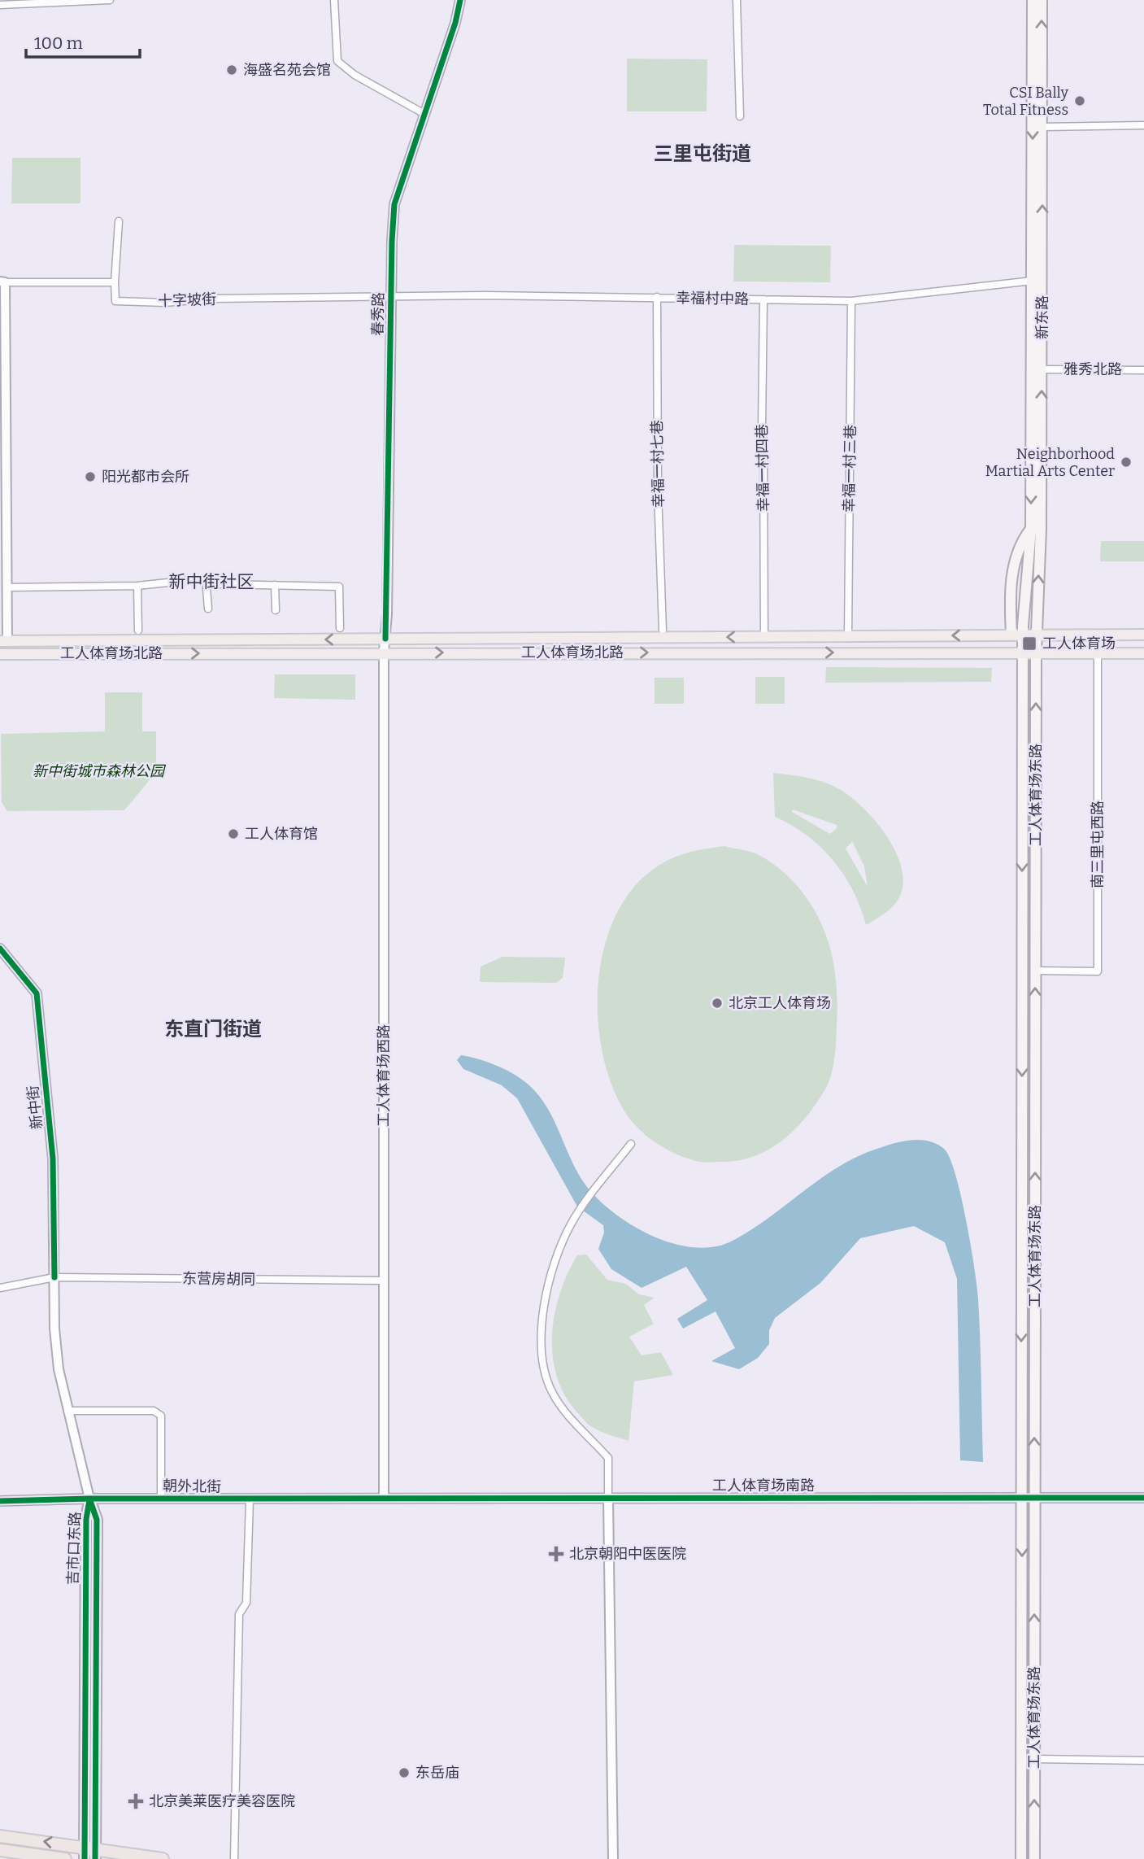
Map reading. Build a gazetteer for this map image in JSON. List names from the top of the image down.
{
  "streets": {
    "main road": [
      "新东路",
      "工人体育场北路",
      "工人体育场东路",
      "吉市口东路"
    ],
    "street": [
      "幸福村中路",
      "十字坡街",
      "春秀路",
      "雅秀北路",
      "幸福一村七巷",
      "幸福一村四巷",
      "幸福一村三巷",
      "南三里屯西路",
      "工人体育场西路",
      "新中街",
      "东营房胡同",
      "工人体育场南路",
      "朝外北街"
    ]
  },
  "crossings": [
    ["幸福村中路", "十字坡街"],
    ["幸福村中路", "春秀路"],
    ["幸福村中路", "新东路"],
    ["幸福村中路", "幸福一村七巷"],
    ["幸福村中路", "幸福一村四巷"],
    ["幸福村中路", "幸福一村三巷"],
    ["十字坡街", "春秀路"],
    ["春秀路", "工人体育场北路"],
    ["春秀路", "工人体育场西路"],
    ["新东路", "雅秀北路"],
    ["新东路", "工人体育场北路"],
    ["新东路", "工人体育场东路"],
    ["幸福一村四巷", "工人体育场北路"],
    ["幸福一村三巷", "工人体育场北路"],
    ["工人体育场北路", "工人体育场东路"],
    ["工人体育场北路", "南三里屯西路"],
    ["工人体育场北路", "工人体育场西路"],
    ["工人体育场东路", "南三里屯西路"],
    ["工人体育场东路", "工人体育场南路"],
    ["工人体育场西路", "东营房胡同"],
    ["工人体育场西路", "工人体育场南路"],
    ["工人体育场西路", "朝外北街"],
    ["新中街", "东营房胡同"],
    ["新中街", "吉市口东路"],
    ["东营房胡同", "吉市口东路"],
    ["工人体育场南路", "朝外北街"],
    ["朝外北街", "吉市口东路"]
  ],
  "districts": ["三里屯街道", "新中街社区", "东直门街道"],
  "parks": ["新中街城市森林公园"],
  "places": {
    "other": [
      "海盛名苑会馆",
      "CSI Bally Total Fitness",
      "Neighborhood Martial Arts Center",
      "阳光都市会所",
      "工人体育馆",
      "北京工人体育场",
      "东岳庙"
    ],
    "transit": ["工人体育场"],
    "health": ["北京朝阳中医医院", "北京美莱医疗美容医院"]
  },
  "scale_bar": "100 m"
}
